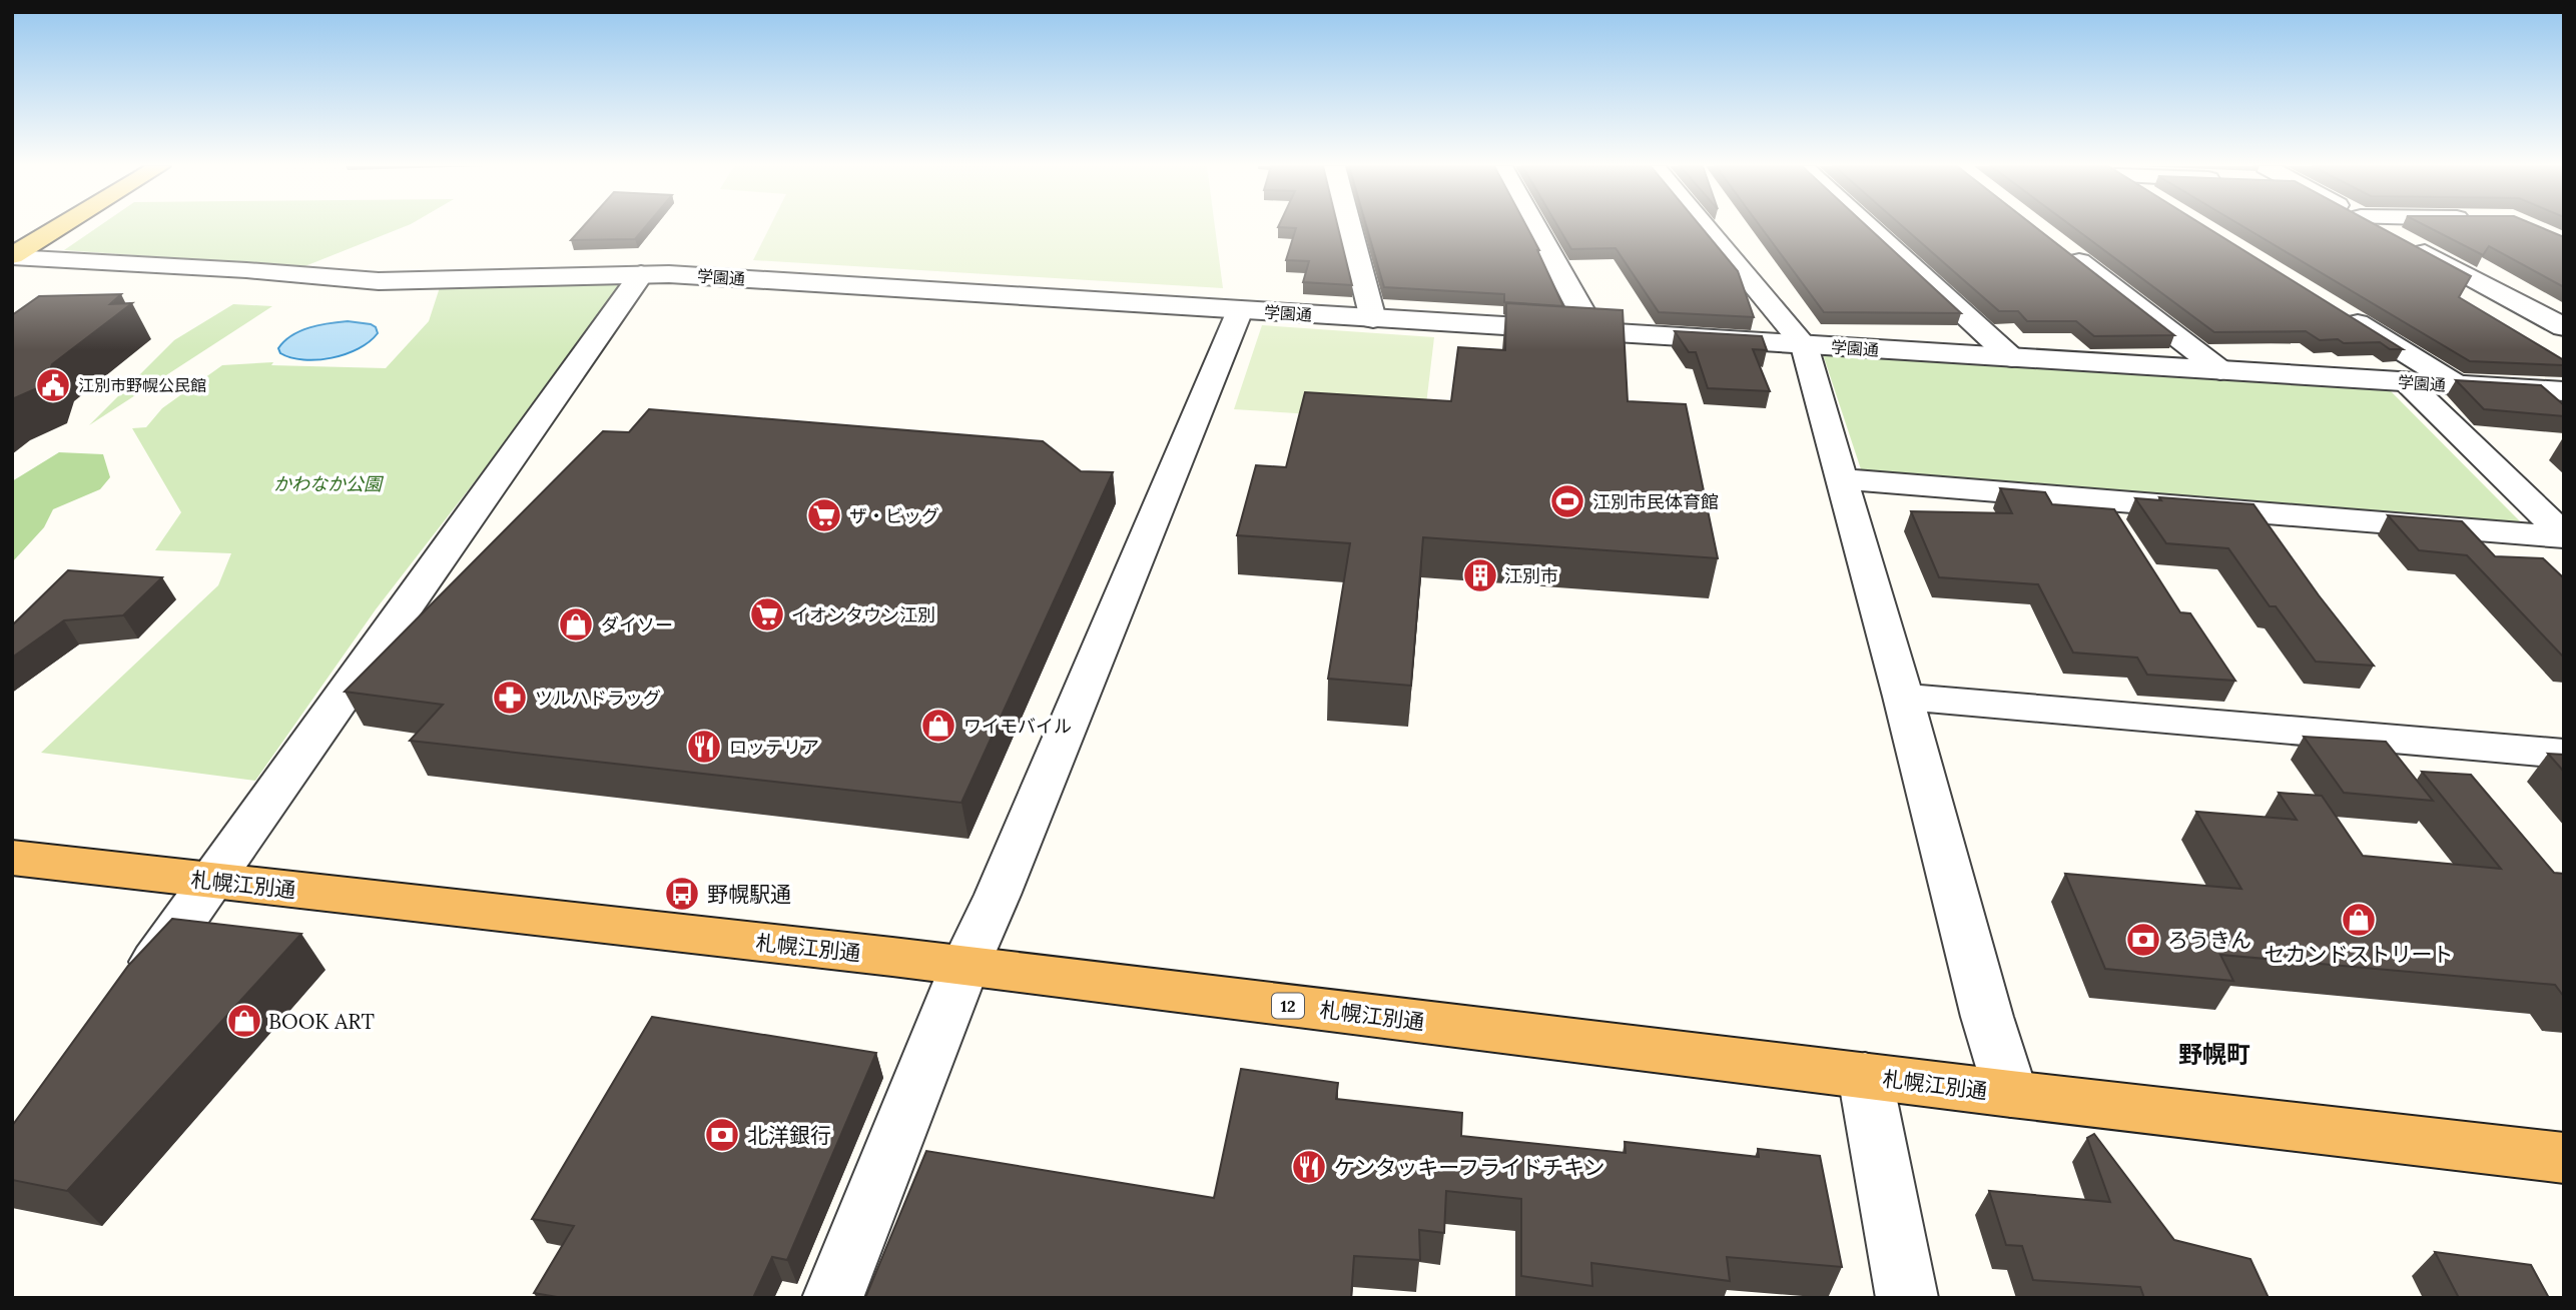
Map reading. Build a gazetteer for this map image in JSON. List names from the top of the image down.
{
  "streets": {
    "highway": ["札幌江別通", "12"],
    "street": ["学園通"]
  },
  "districts": ["野幌町"],
  "parks": ["かわなか公園"],
  "places": {
    "public building": ["江別市野幌公民館"],
    "sports": ["江別市民体育館"],
    "supermarket": ["ザ・ビッグ", "イオンタウン江別"],
    "building": ["江別市"],
    "shop": [
      "ダイソー",
      "ワイモバイル",
      "セカンドストリート",
      "BOOK ART"
    ],
    "pharmacy": ["ツルハドラッグ"],
    "restaurant": ["ロッテリア", "ケンタッキーフライドチキン"],
    "bus stop": ["野幌駅通"],
    "bank": ["ろうきん", "北洋銀行"]
  }
}
